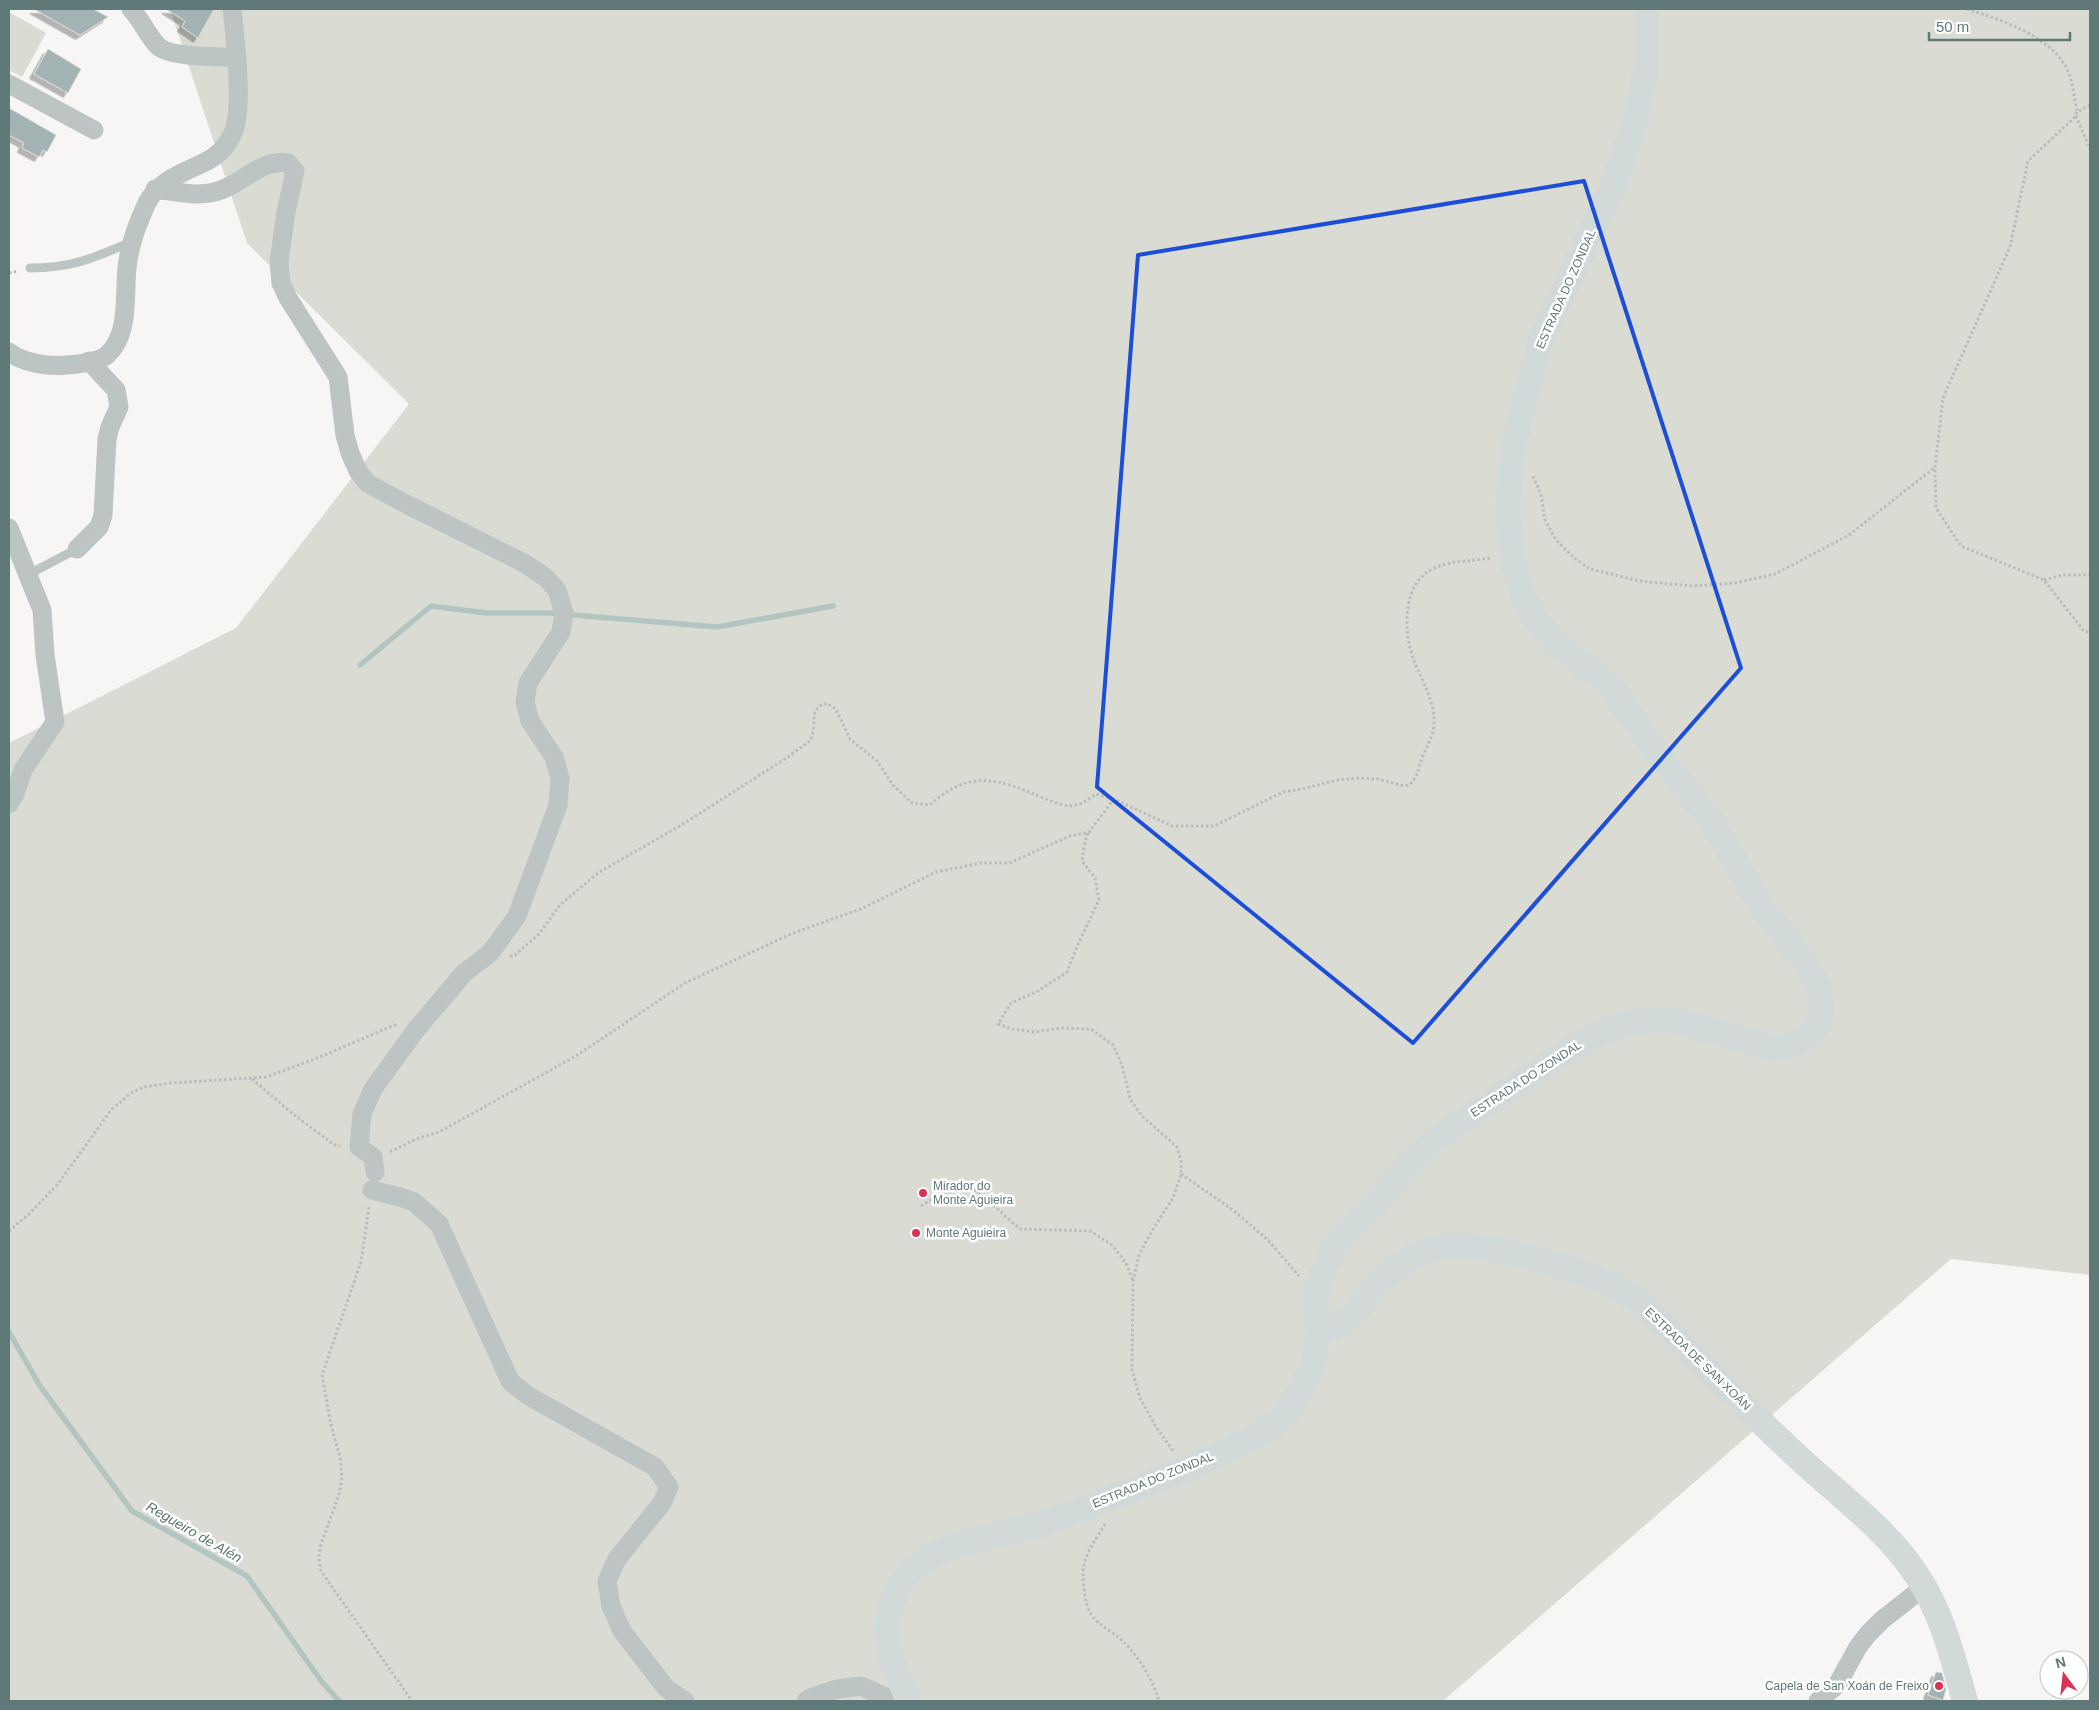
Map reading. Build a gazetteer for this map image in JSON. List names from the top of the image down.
{
  "streets": {
    "street": ["ESTRADA DO ZONDAL", "ESTRADA DE SAN XOÁN"]
  },
  "crossings": [
    ["ESTRADA DO ZONDAL", "ESTRADA DE SAN XOÁN"]
  ],
  "water": ["Regueiro de Alén"],
  "places": ["Mirador do Monte Aguieira", "Monte Aguieira", "Capela de San Xoán de Freixo"],
  "scale_bar": "50 m",
  "north": "top"
}
